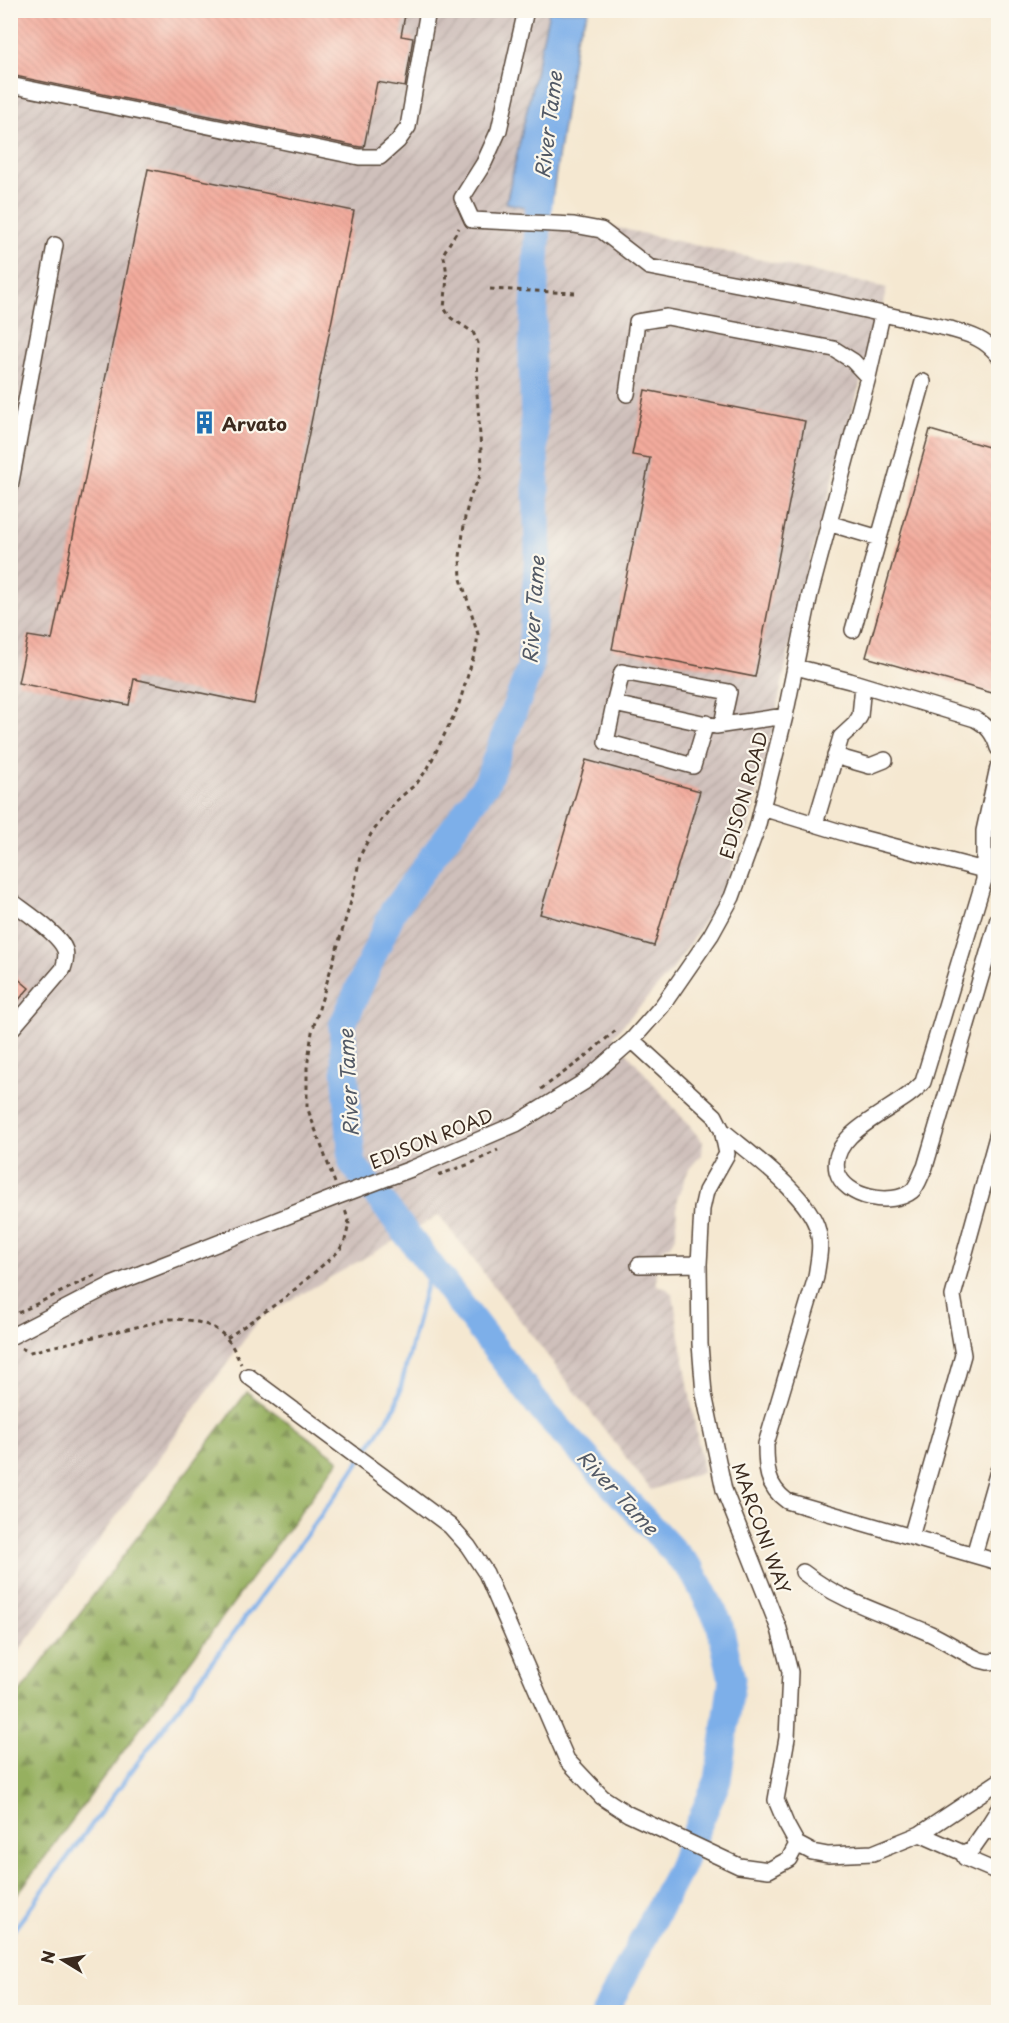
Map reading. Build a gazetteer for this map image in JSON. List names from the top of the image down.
{
  "streets": {
    "street": ["EDISON ROAD", "MARCONI WAY"]
  },
  "water": ["River Tame"],
  "places": {
    "building": ["Arvato"]
  },
  "north": "left"
}
